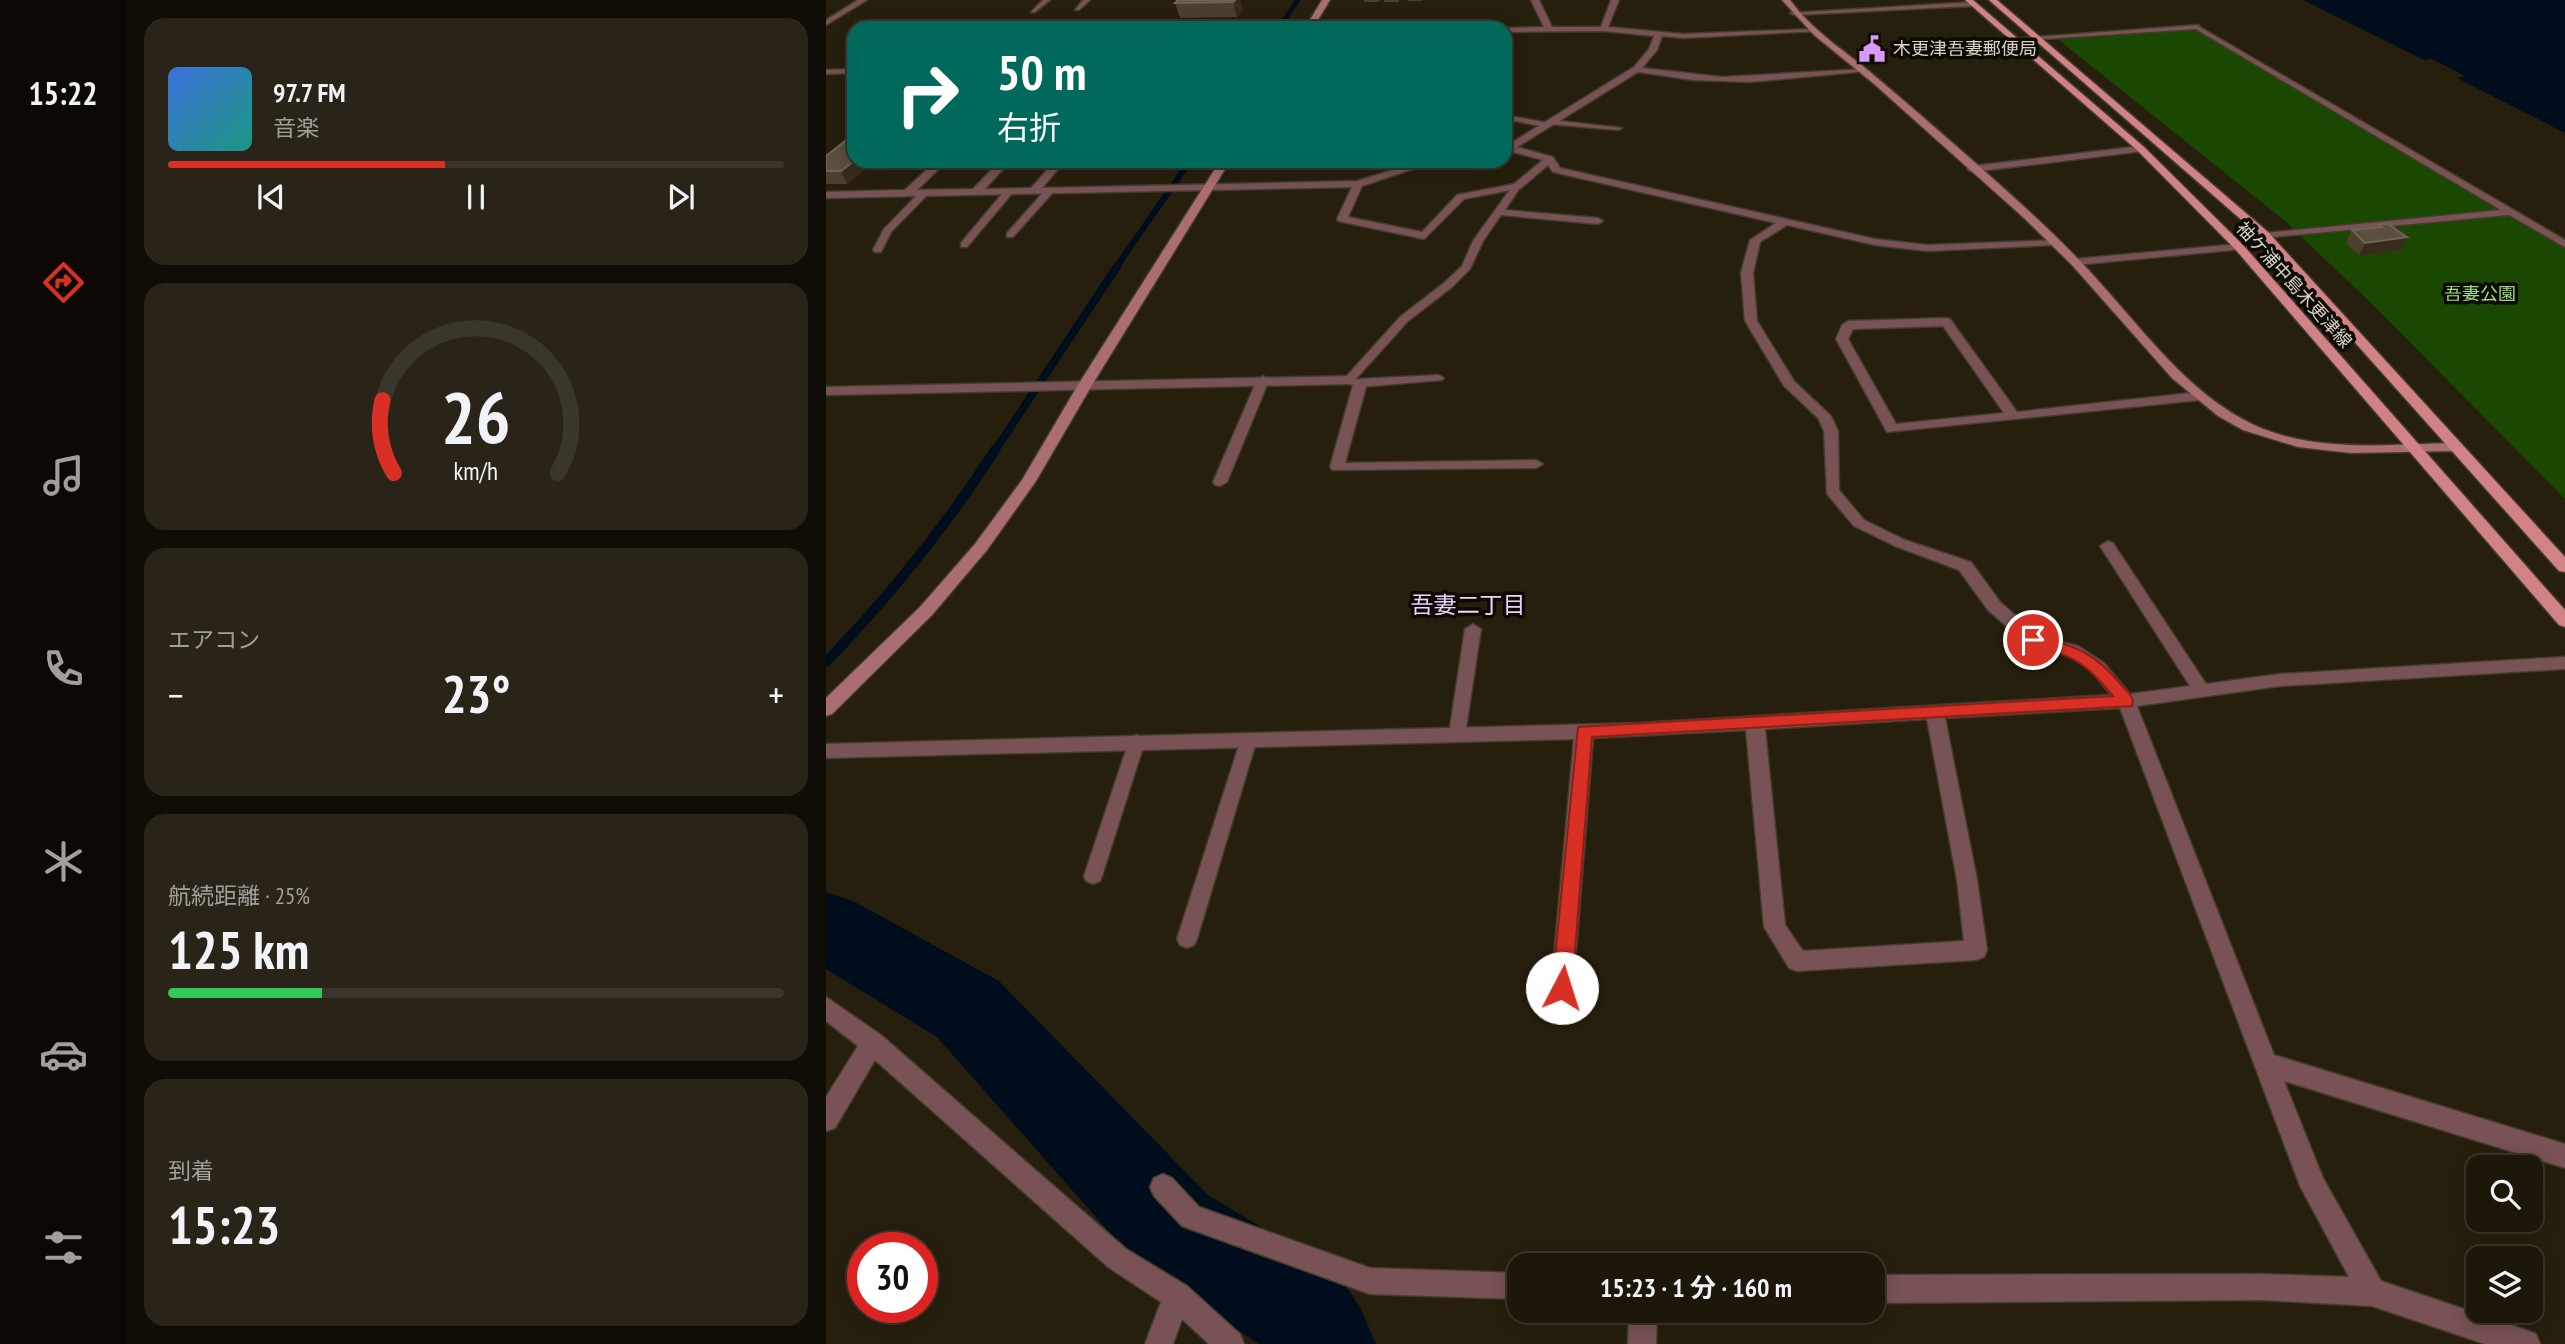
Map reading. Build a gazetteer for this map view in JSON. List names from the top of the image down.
{
  "streets": {
    "main road": ["袖ケ浦中島木更津線"]
  },
  "districts": ["吾妻二丁目"],
  "parks": ["吾妻公園"],
  "places": {
    "public building": ["木更津吾妻郵便局"]
  },
  "page": {
    "tabs": "15:22",
    "turn": ["50 m", "右折"],
    "song": ["97.7 FM", "音楽"],
    "tile": [
      "エアコン",
      ["航続距離 · 25%", "125 km"],
      ["到着", "15:23"]
    ],
    "heat": ["−", "23°", "+"],
    "limit": "30",
    "trip": "15:23 · 1 分 · 160 m",
    "gauge": ["26", "km/h"]
  }
}
